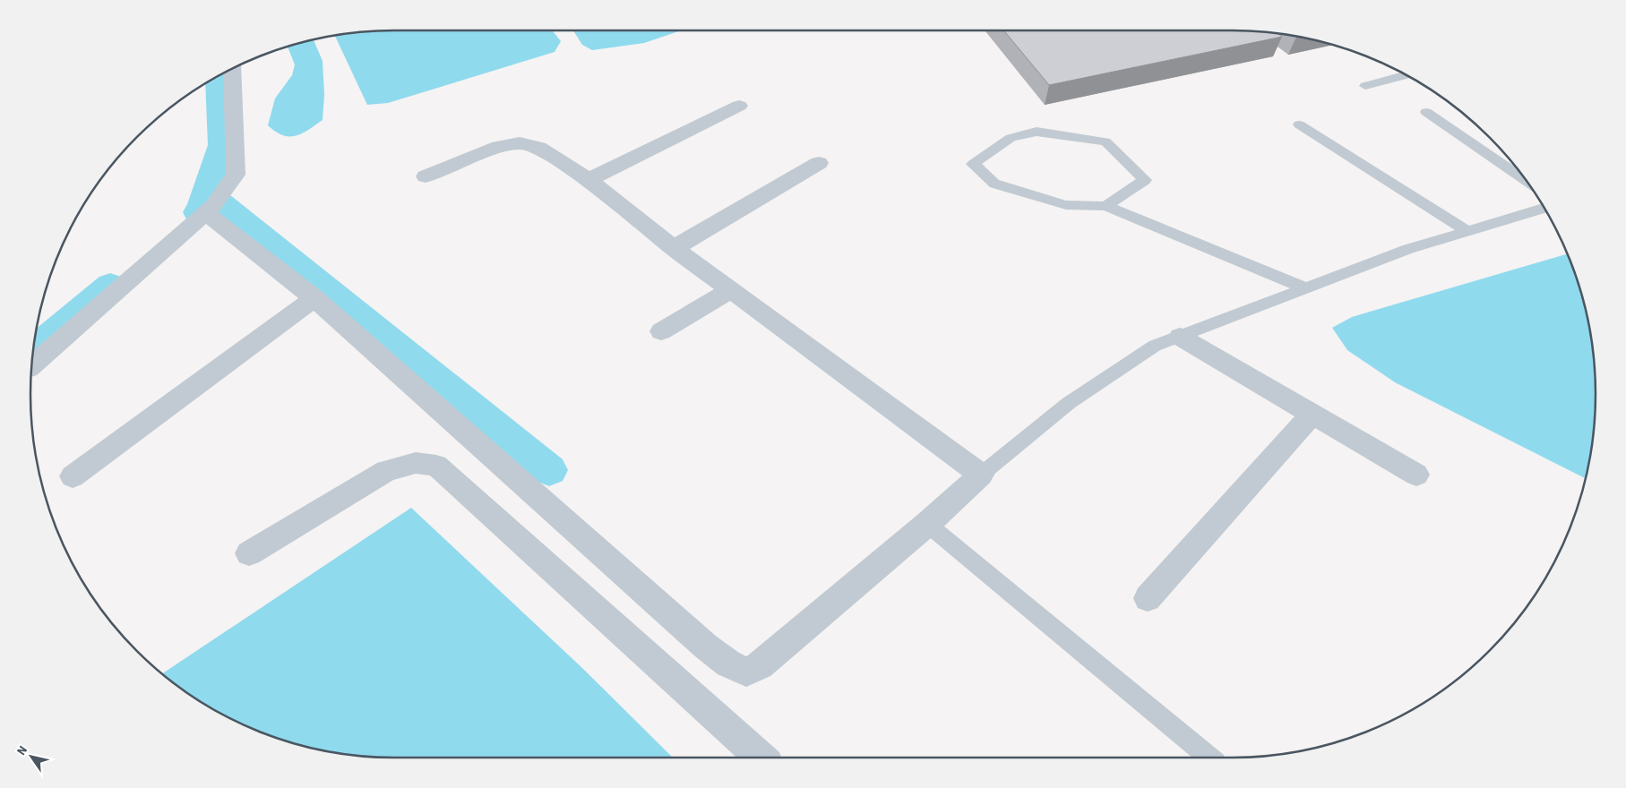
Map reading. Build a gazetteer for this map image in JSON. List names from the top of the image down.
{
  "north": "top left"
}
